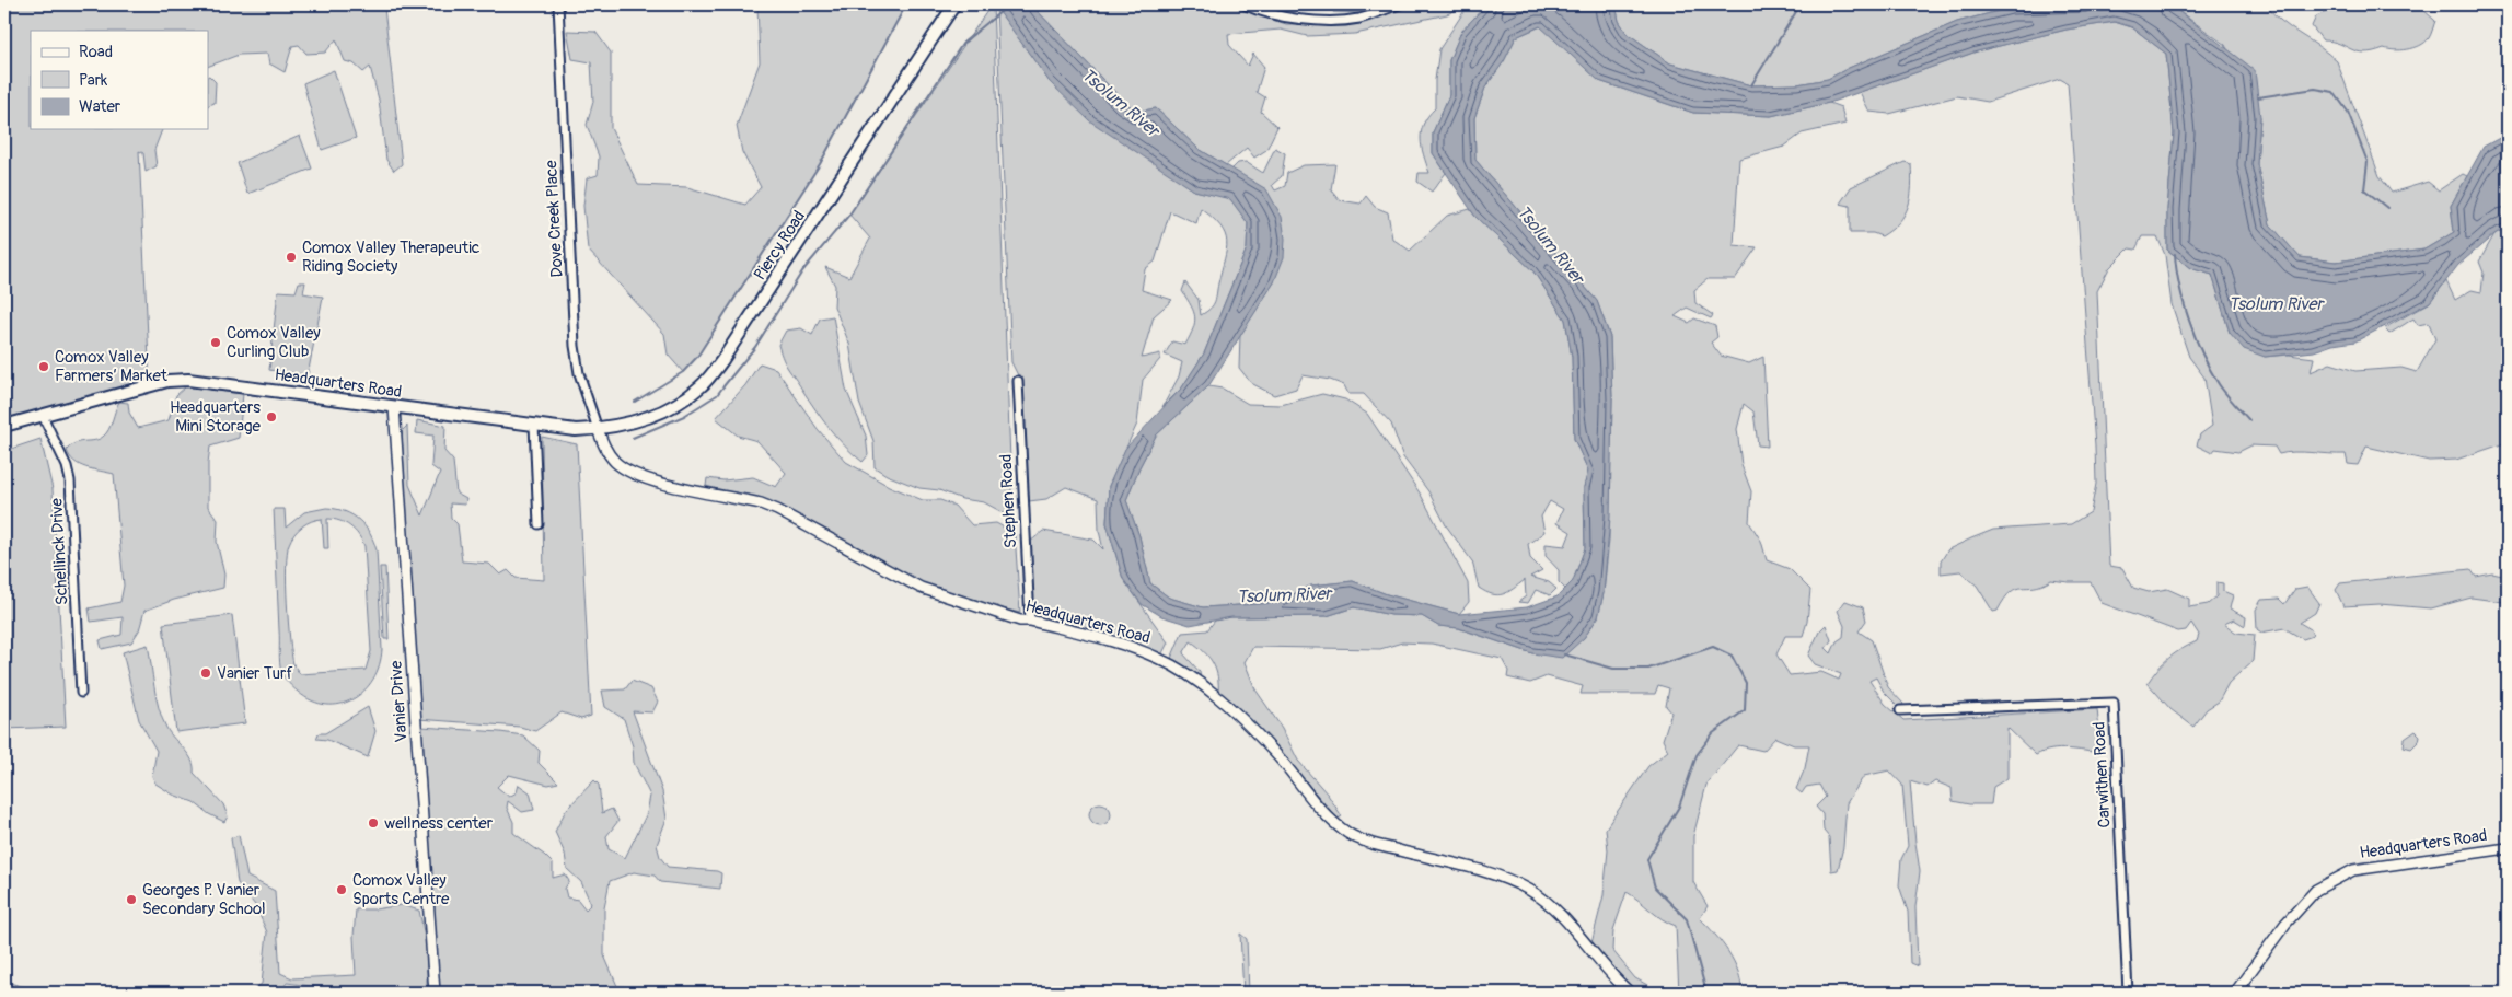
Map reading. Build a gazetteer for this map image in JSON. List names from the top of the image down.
{
  "streets": {
    "main road": ["Piercy Road", "Headquarters Road"],
    "street": [
      "Dove Creek Place",
      "Stephen Road",
      "Schellinck Drive",
      "Vanier Drive",
      "Carwithen Road"
    ]
  },
  "crossings": [
    ["Dove Creek Place", "Piercy Road"],
    ["Dove Creek Place", "Headquarters Road"],
    ["Piercy Road", "Headquarters Road"],
    ["Headquarters Road", "Stephen Road"],
    ["Headquarters Road", "Schellinck Drive"],
    ["Headquarters Road", "Vanier Drive"]
  ],
  "water": ["Tsolum River"],
  "places": [
    "Comox Valley Therapeutic Riding Society",
    "Comox Valley Curling Club",
    "Comox Valley Farmers’ Market",
    "Headquarters Mini Storage",
    "Vanier Turf",
    "wellness center",
    "Comox Valley Sports Centre",
    "Georges P. Vanier Secondary School"
  ],
  "legend": ["Road", "Park", "Water"]
}
